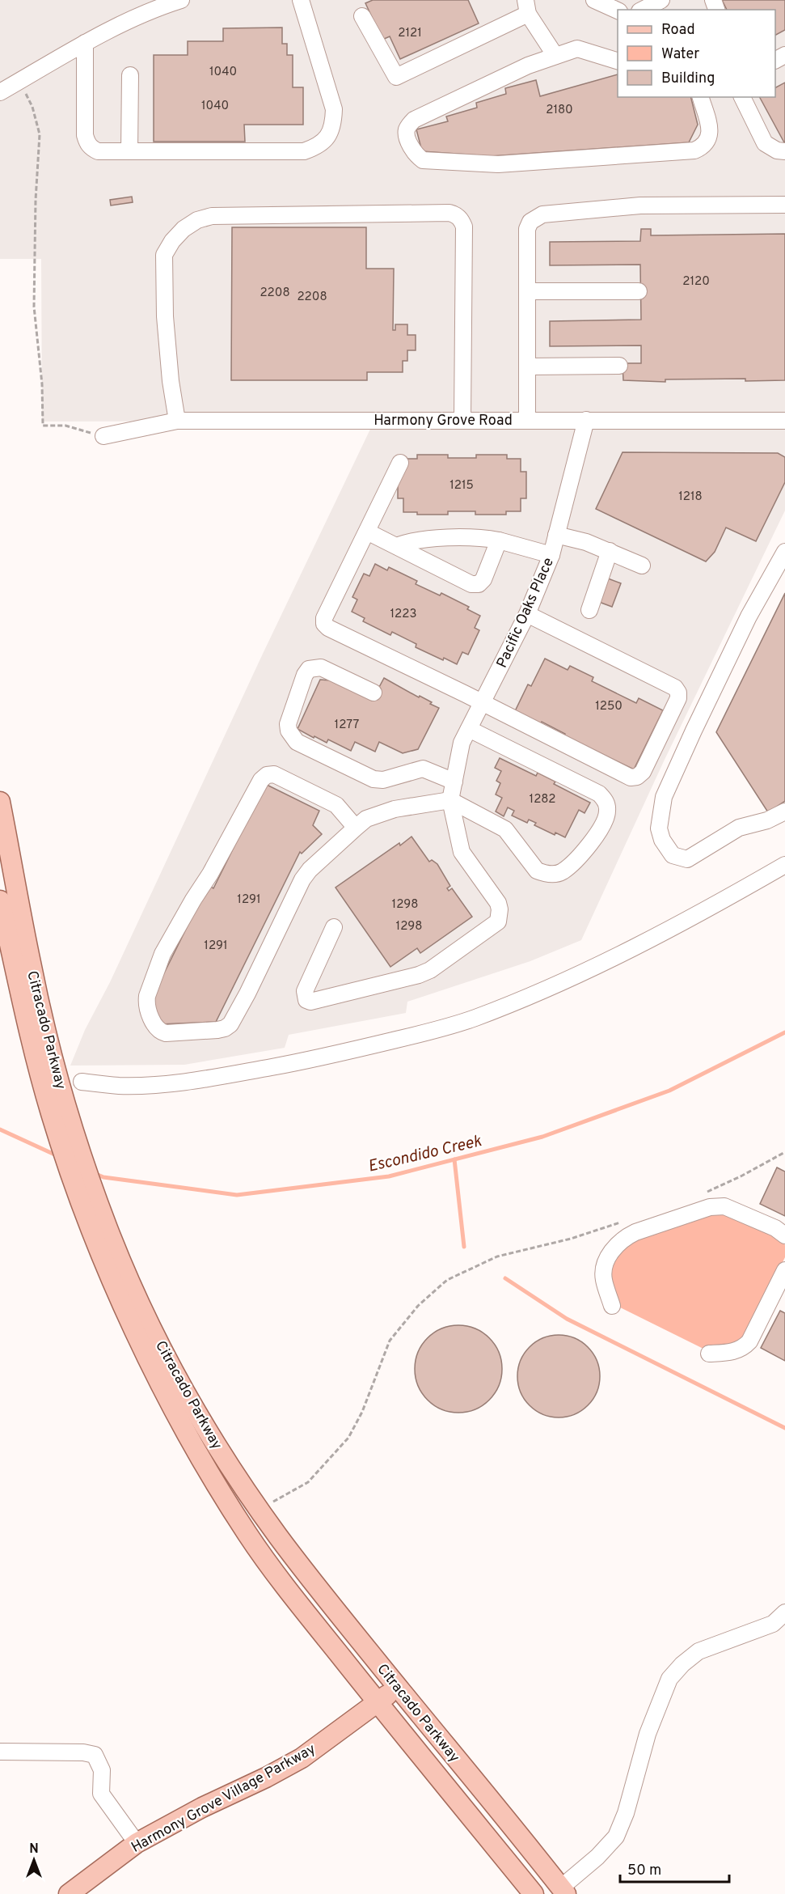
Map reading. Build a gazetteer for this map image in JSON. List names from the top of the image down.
{
  "streets": {
    "main road": ["Citracado Parkway", "Harmony Grove Village Parkway"],
    "street": ["Harmony Grove Road", "Pacific Oaks Place"]
  },
  "crossings": [
    ["Harmony Grove Road", "Pacific Oaks Place"],
    ["Citracado Parkway", "Harmony Grove Village Parkway"]
  ],
  "water": ["Escondido Creek"],
  "house_numbers": [
    "2121",
    "1040",
    "1040",
    "2180",
    "2120",
    "2208",
    "2208",
    "1215",
    "1218",
    "1223",
    "1250",
    "1277",
    "1282",
    "1291",
    "1298",
    "1298",
    "1291"
  ],
  "legend": ["Road", "Water", "Building"],
  "scale_bar": "50 m",
  "north": "top"
}
